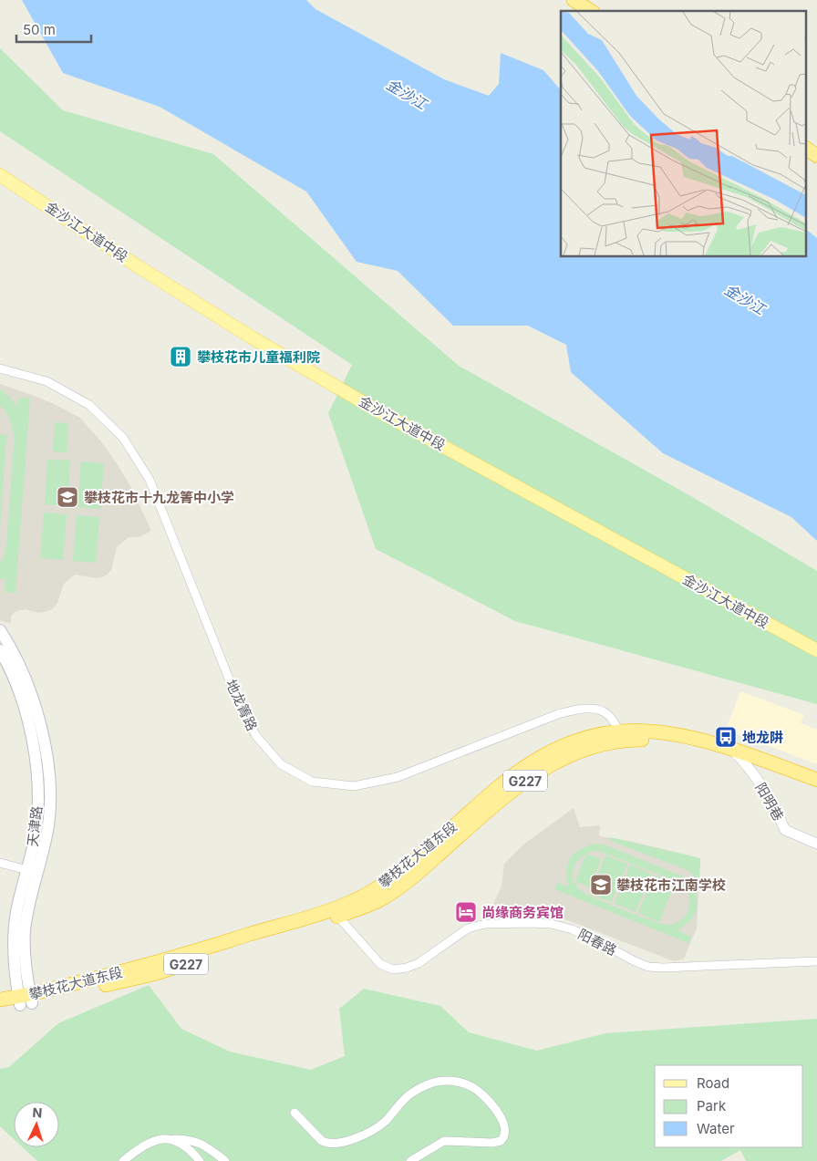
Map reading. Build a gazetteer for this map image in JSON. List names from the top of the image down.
{
  "streets": {
    "highway": ["G227", "攀枝花大道东段"],
    "main road": ["金沙江大道中段", "天津路"],
    "street": ["地龙箐路", "阳明巷", "阳春路"]
  },
  "crossings": [
    ["地龙箐路", "攀枝花大道东段"],
    ["阳明巷", "攀枝花大道东段"],
    ["天津路", "攀枝花大道东段"],
    ["攀枝花大道东段", "阳春路"]
  ],
  "water": ["金沙江"],
  "places": {
    "building": ["攀枝花市儿童福利院"],
    "school or university": ["攀枝花市十九龙箐中小学", "攀枝花市江南学校"],
    "bus stop": ["地龙阱"],
    "hotel": ["尚缘商务宾馆"]
  },
  "legend": ["Road", "Park", "Water"],
  "scale_bar": "50 m",
  "north": "top"
}
